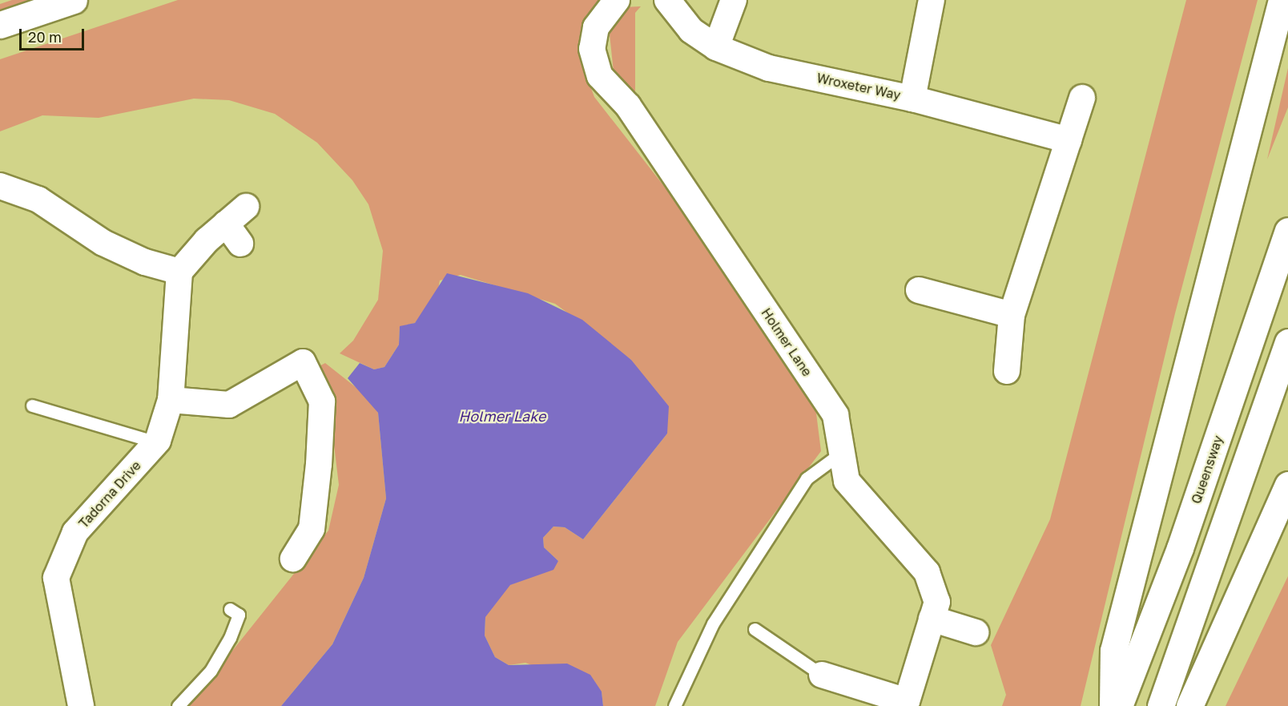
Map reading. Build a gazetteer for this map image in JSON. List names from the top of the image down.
{
  "streets": {
    "main road": ["Queensway"],
    "street": ["Wroxeter Way", "Holmer Lane", "Tadorna Drive"]
  },
  "water": ["Holmer Lake"],
  "scale_bar": "20 m"
}
